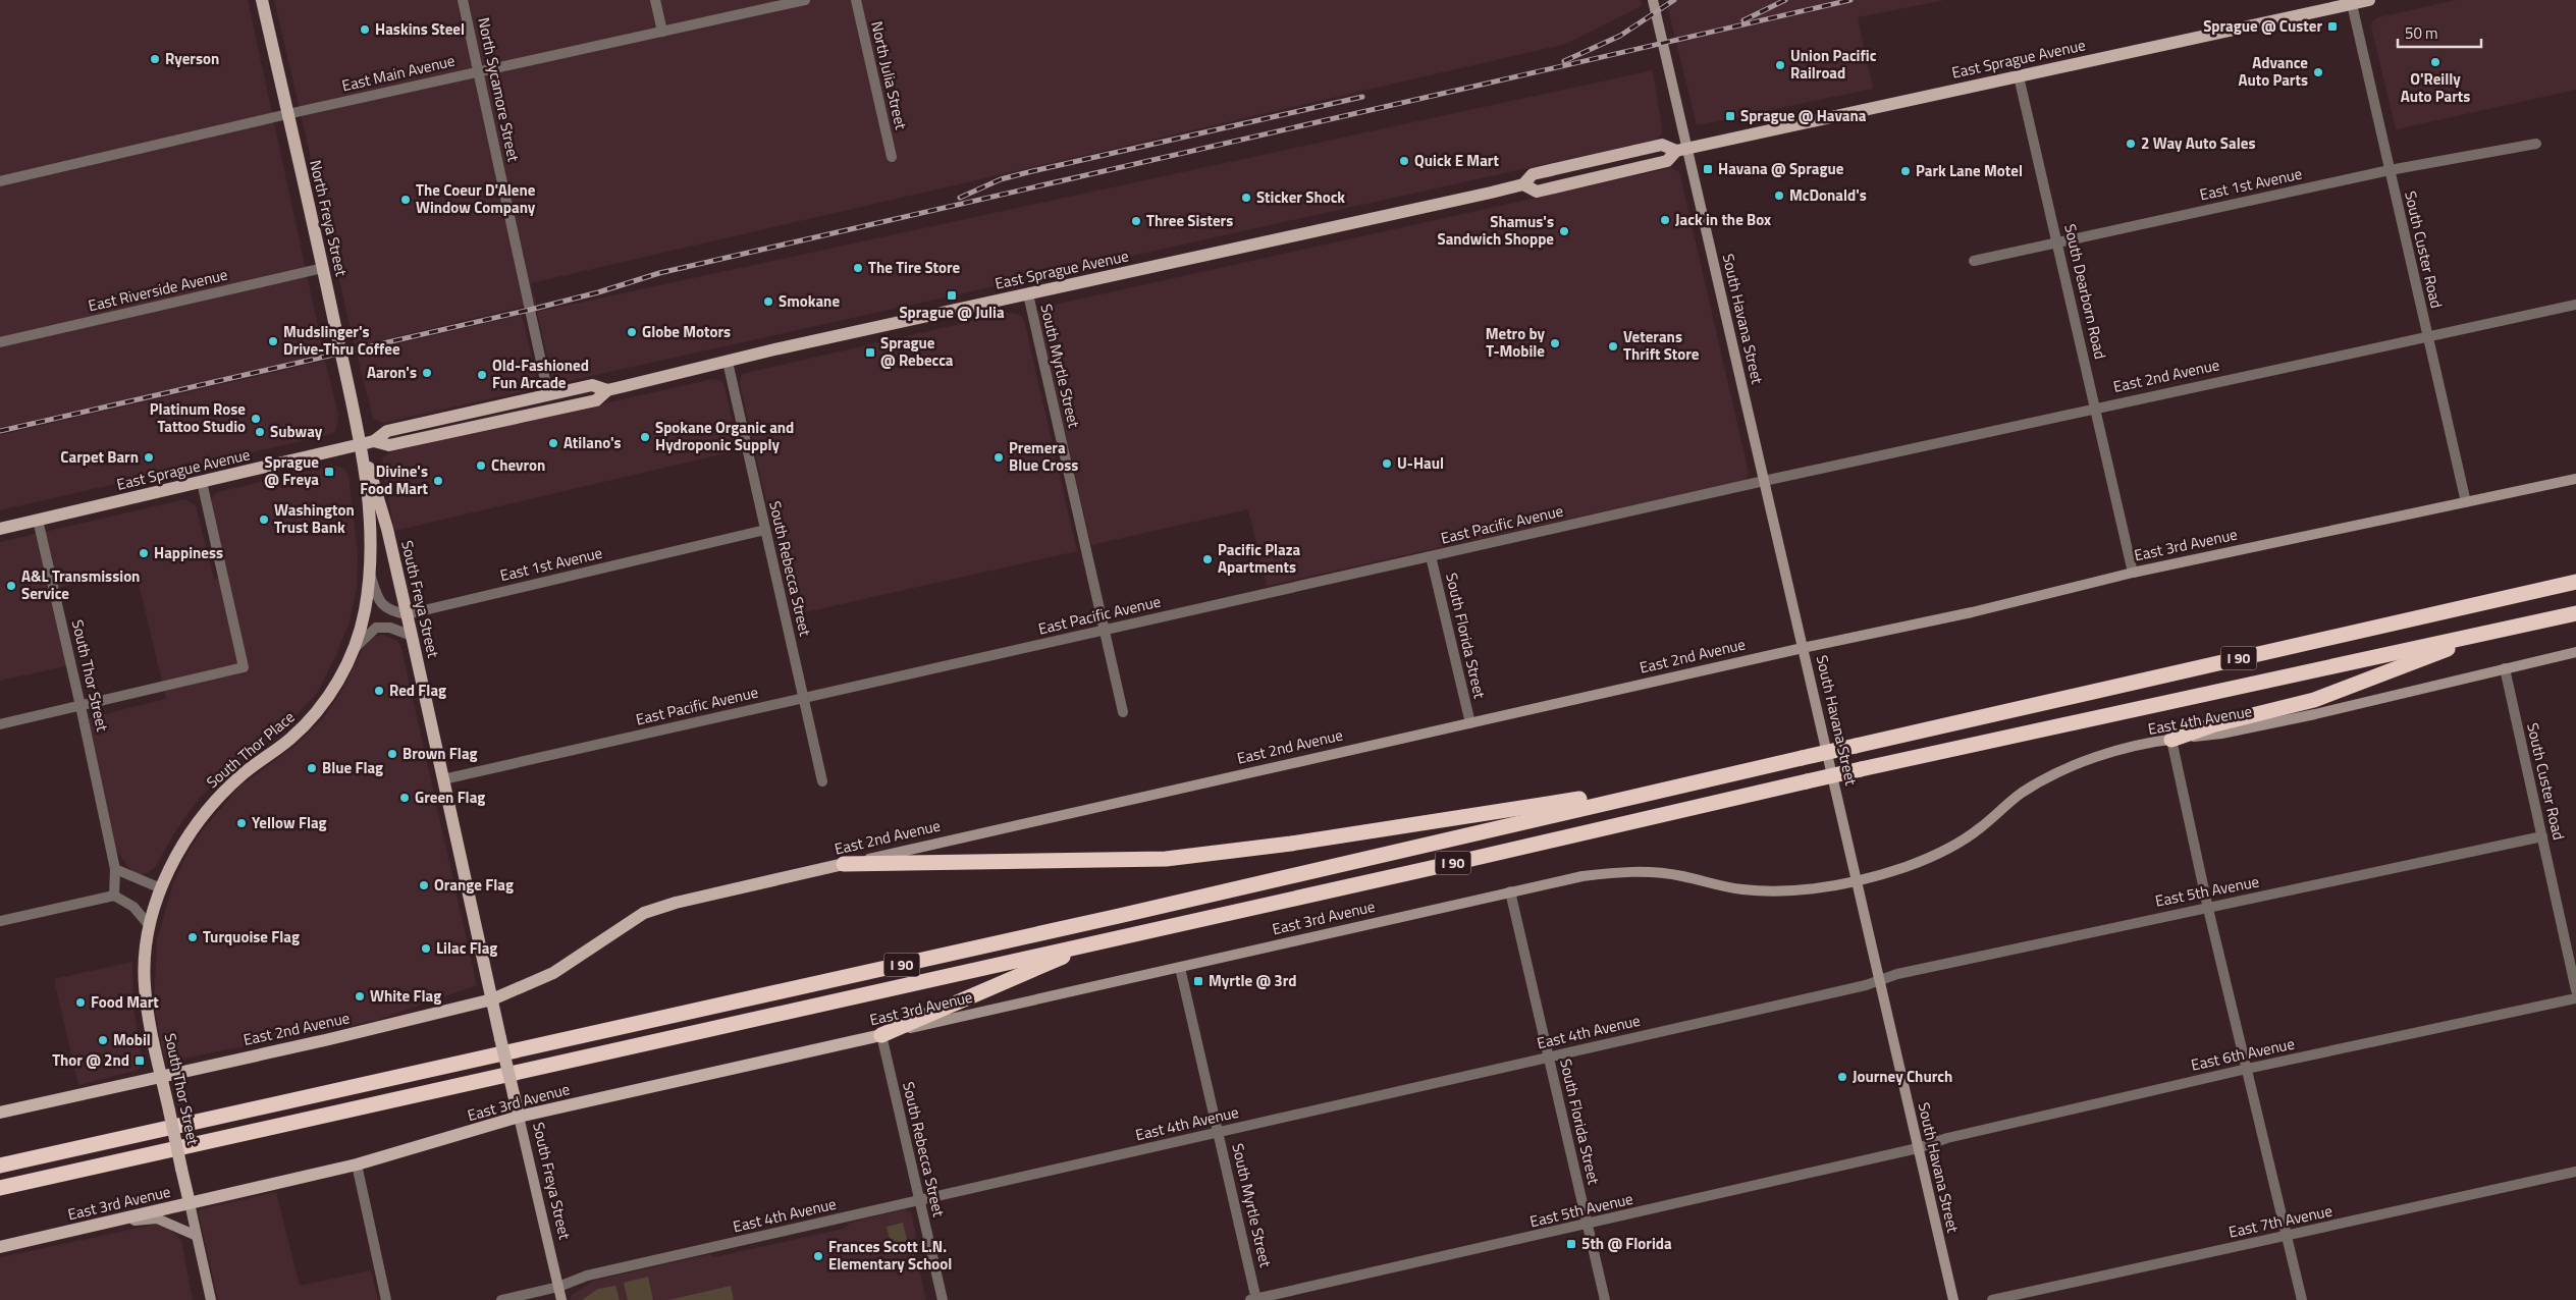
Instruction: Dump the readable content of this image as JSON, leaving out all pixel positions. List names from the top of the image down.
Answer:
{
  "streets": {
    "highway": ["I 90"],
    "main road": [
      "East Sprague Avenue",
      "North Freya Street",
      "East 2nd Avenue",
      "East 3rd Avenue",
      "South Freya Street",
      "South Thor Street",
      "South Thor Place"
    ],
    "street": [
      "East Main Avenue",
      "North Julia Street",
      "North Sycamore Street",
      "East 1st Avenue",
      "South Custer Road",
      "East Riverside Avenue",
      "South Dearborn Road",
      "South Havana Street",
      "South Myrtle Street",
      "East Pacific Avenue",
      "South Rebecca Street",
      "South Florida Street",
      "East 4th Avenue",
      "East 5th Avenue",
      "East 6th Avenue",
      "East 7th Avenue"
    ]
  },
  "crossings": [
    ["East Sprague Avenue", "North Sycamore Street"],
    ["East Sprague Avenue", "North Freya Street"],
    ["East Sprague Avenue", "South Custer Road"],
    ["East Sprague Avenue", "South Dearborn Road"],
    ["East Sprague Avenue", "South Havana Street"],
    ["East Sprague Avenue", "South Myrtle Street"],
    ["East Sprague Avenue", "South Rebecca Street"],
    ["East Sprague Avenue", "South Freya Street"],
    ["East Sprague Avenue", "South Thor Street"],
    ["East Sprague Avenue", "South Thor Place"],
    ["East Main Avenue", "North Sycamore Street"],
    ["East Main Avenue", "North Freya Street"],
    ["East 1st Avenue", "South Custer Road"],
    ["East 1st Avenue", "South Dearborn Road"],
    ["East 1st Avenue", "South Rebecca Street"],
    ["East 1st Avenue", "South Freya Street"],
    ["North Freya Street", "East Riverside Avenue"],
    ["North Freya Street", "South Freya Street"],
    ["North Freya Street", "South Thor Place"],
    ["South Custer Road", "East 2nd Avenue"],
    ["South Custer Road", "East 3rd Avenue"],
    ["South Custer Road", "East 4th Avenue"],
    ["South Custer Road", "East 5th Avenue"],
    ["South Dearborn Road", "East 2nd Avenue"],
    ["South Dearborn Road", "East 3rd Avenue"],
    ["South Havana Street", "East 2nd Avenue"],
    ["South Havana Street", "East Pacific Avenue"],
    ["South Havana Street", "East 3rd Avenue"],
    ["South Havana Street", "East 4th Avenue"],
    ["South Havana Street", "East 5th Avenue"],
    ["South Havana Street", "East 6th Avenue"],
    ["South Myrtle Street", "East Pacific Avenue"],
    ["South Myrtle Street", "East 3rd Avenue"],
    ["South Myrtle Street", "East 4th Avenue"],
    ["South Myrtle Street", "East 5th Avenue"],
    ["East 2nd Avenue", "East Pacific Avenue"],
    ["East 2nd Avenue", "East 3rd Avenue"],
    ["East 2nd Avenue", "South Freya Street"],
    ["East 2nd Avenue", "South Florida Street"],
    ["East 2nd Avenue", "South Thor Street"],
    ["East Pacific Avenue", "South Rebecca Street"],
    ["East Pacific Avenue", "South Freya Street"],
    ["East Pacific Avenue", "South Florida Street"],
    ["East 3rd Avenue", "South Rebecca Street"],
    ["East 3rd Avenue", "South Freya Street"],
    ["East 3rd Avenue", "South Florida Street"],
    ["East 3rd Avenue", "South Thor Street"],
    ["East 3rd Avenue", "East 4th Avenue"],
    ["South Rebecca Street", "East 4th Avenue"],
    ["South Freya Street", "East 4th Avenue"],
    ["South Freya Street", "South Thor Place"],
    ["South Florida Street", "East 4th Avenue"],
    ["South Florida Street", "East 5th Avenue"],
    ["South Thor Street", "South Thor Place"],
    ["East 4th Avenue", "East 5th Avenue"],
    ["East 5th Avenue", "East 6th Avenue"]
  ],
  "places": {
    "transit": [
      "Sprague @ Custer",
      "Sprague @ Havana",
      "Havana @ Sprague",
      "Sprague @ Julia",
      "Sprague @ Rebecca",
      "Sprague @ Freya",
      "Myrtle @ 3rd",
      "Thor @ 2nd",
      "5th @ Florida"
    ],
    "other": [
      "Haskins Steel",
      "Ryerson",
      "O'Reilly Auto Parts",
      "Union Pacific Railroad",
      "Advance Auto Parts",
      "2 Way Auto Sales",
      "Quick E Mart",
      "Park Lane Motel",
      "McDonald's",
      "Sticker Shock",
      "The Coeur D'Alene Window Company",
      "Jack in the Box",
      "Three Sisters",
      "Shamus's Sandwich Shoppe",
      "The Tire Store",
      "Smokane",
      "Globe Motors",
      "Mudslinger's Drive-Thru Coffee",
      "Metro by T-Mobile",
      "Veterans Thrift Store",
      "Aaron's",
      "Old-Fashioned Fun Arcade",
      "Platinum Rose Tattoo Studio",
      "Subway",
      "Spokane Organic and Hydroponic Supply",
      "Atilano's",
      "Carpet Barn",
      "Premera Blue Cross",
      "U-Haul",
      "Chevron",
      "Divine's Food Mart",
      "Washington Trust Bank",
      "Happiness",
      "Pacific Plaza Apartments",
      "A&L Transmission Service",
      "Red Flag",
      "Brown Flag",
      "Blue Flag",
      "Green Flag",
      "Yellow Flag",
      "Orange Flag",
      "Turquoise Flag",
      "Lilac Flag",
      "White Flag",
      "Food Mart",
      "Mobil",
      "Journey Church",
      "Frances Scott L.N. Elementary School"
    ]
  },
  "scale_bar": "50 m"
}
